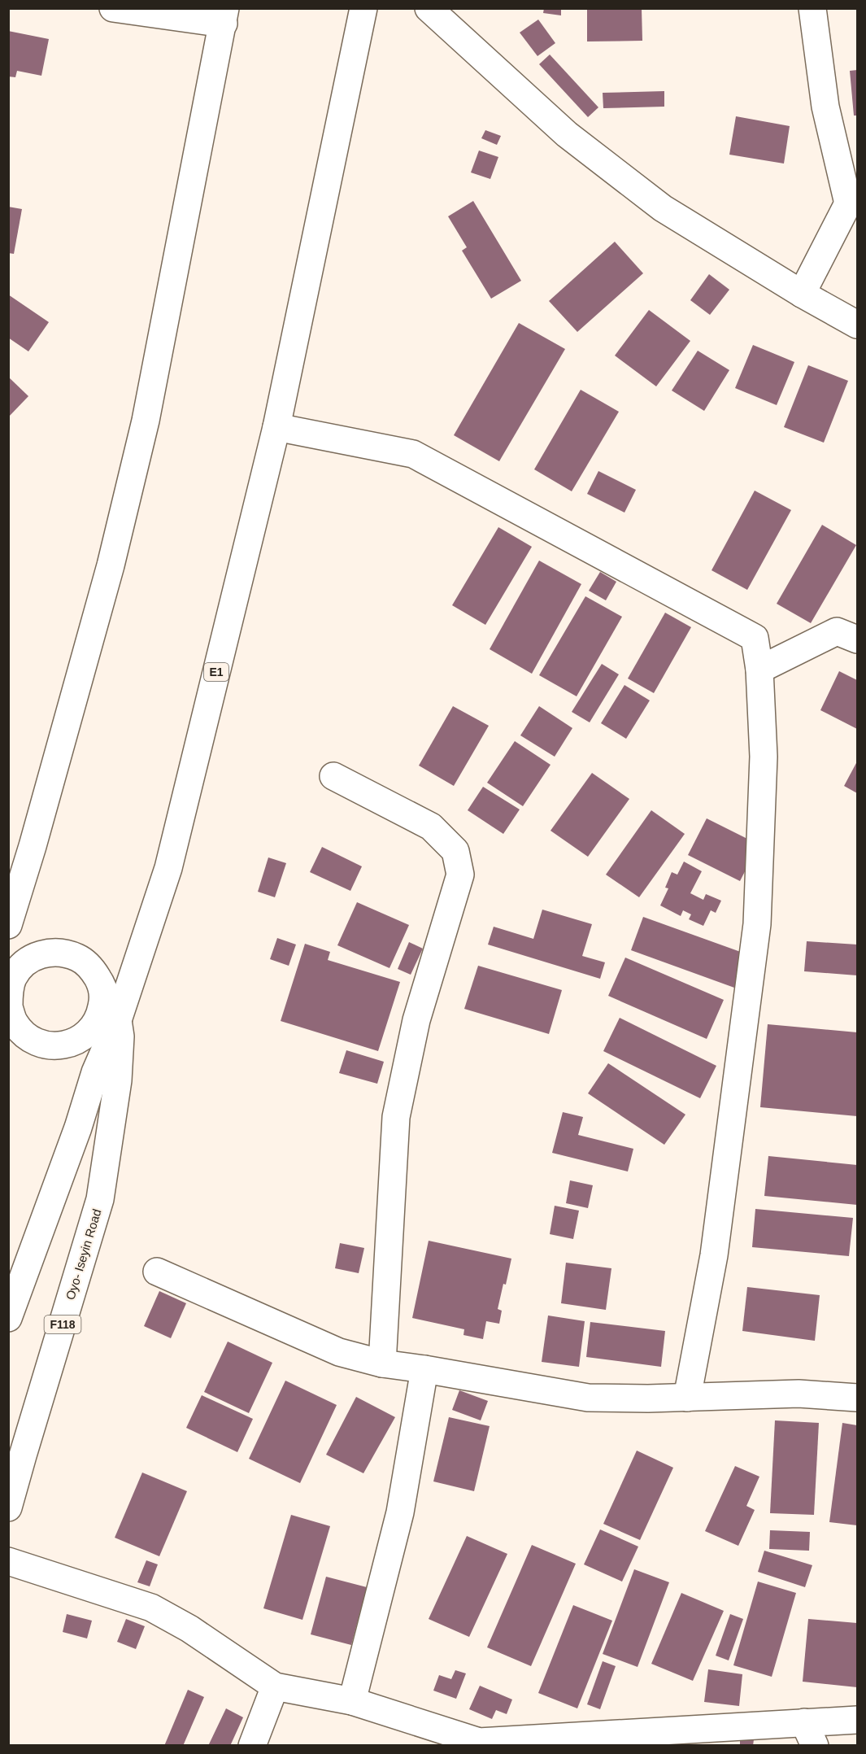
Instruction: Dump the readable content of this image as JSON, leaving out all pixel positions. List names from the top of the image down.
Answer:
{
  "streets": {
    "main road": ["E1", "Oyo- Iseyin Road", "F118"]
  },
  "crossings": [
    ["E1", "Oyo- Iseyin Road"]
  ]
}
